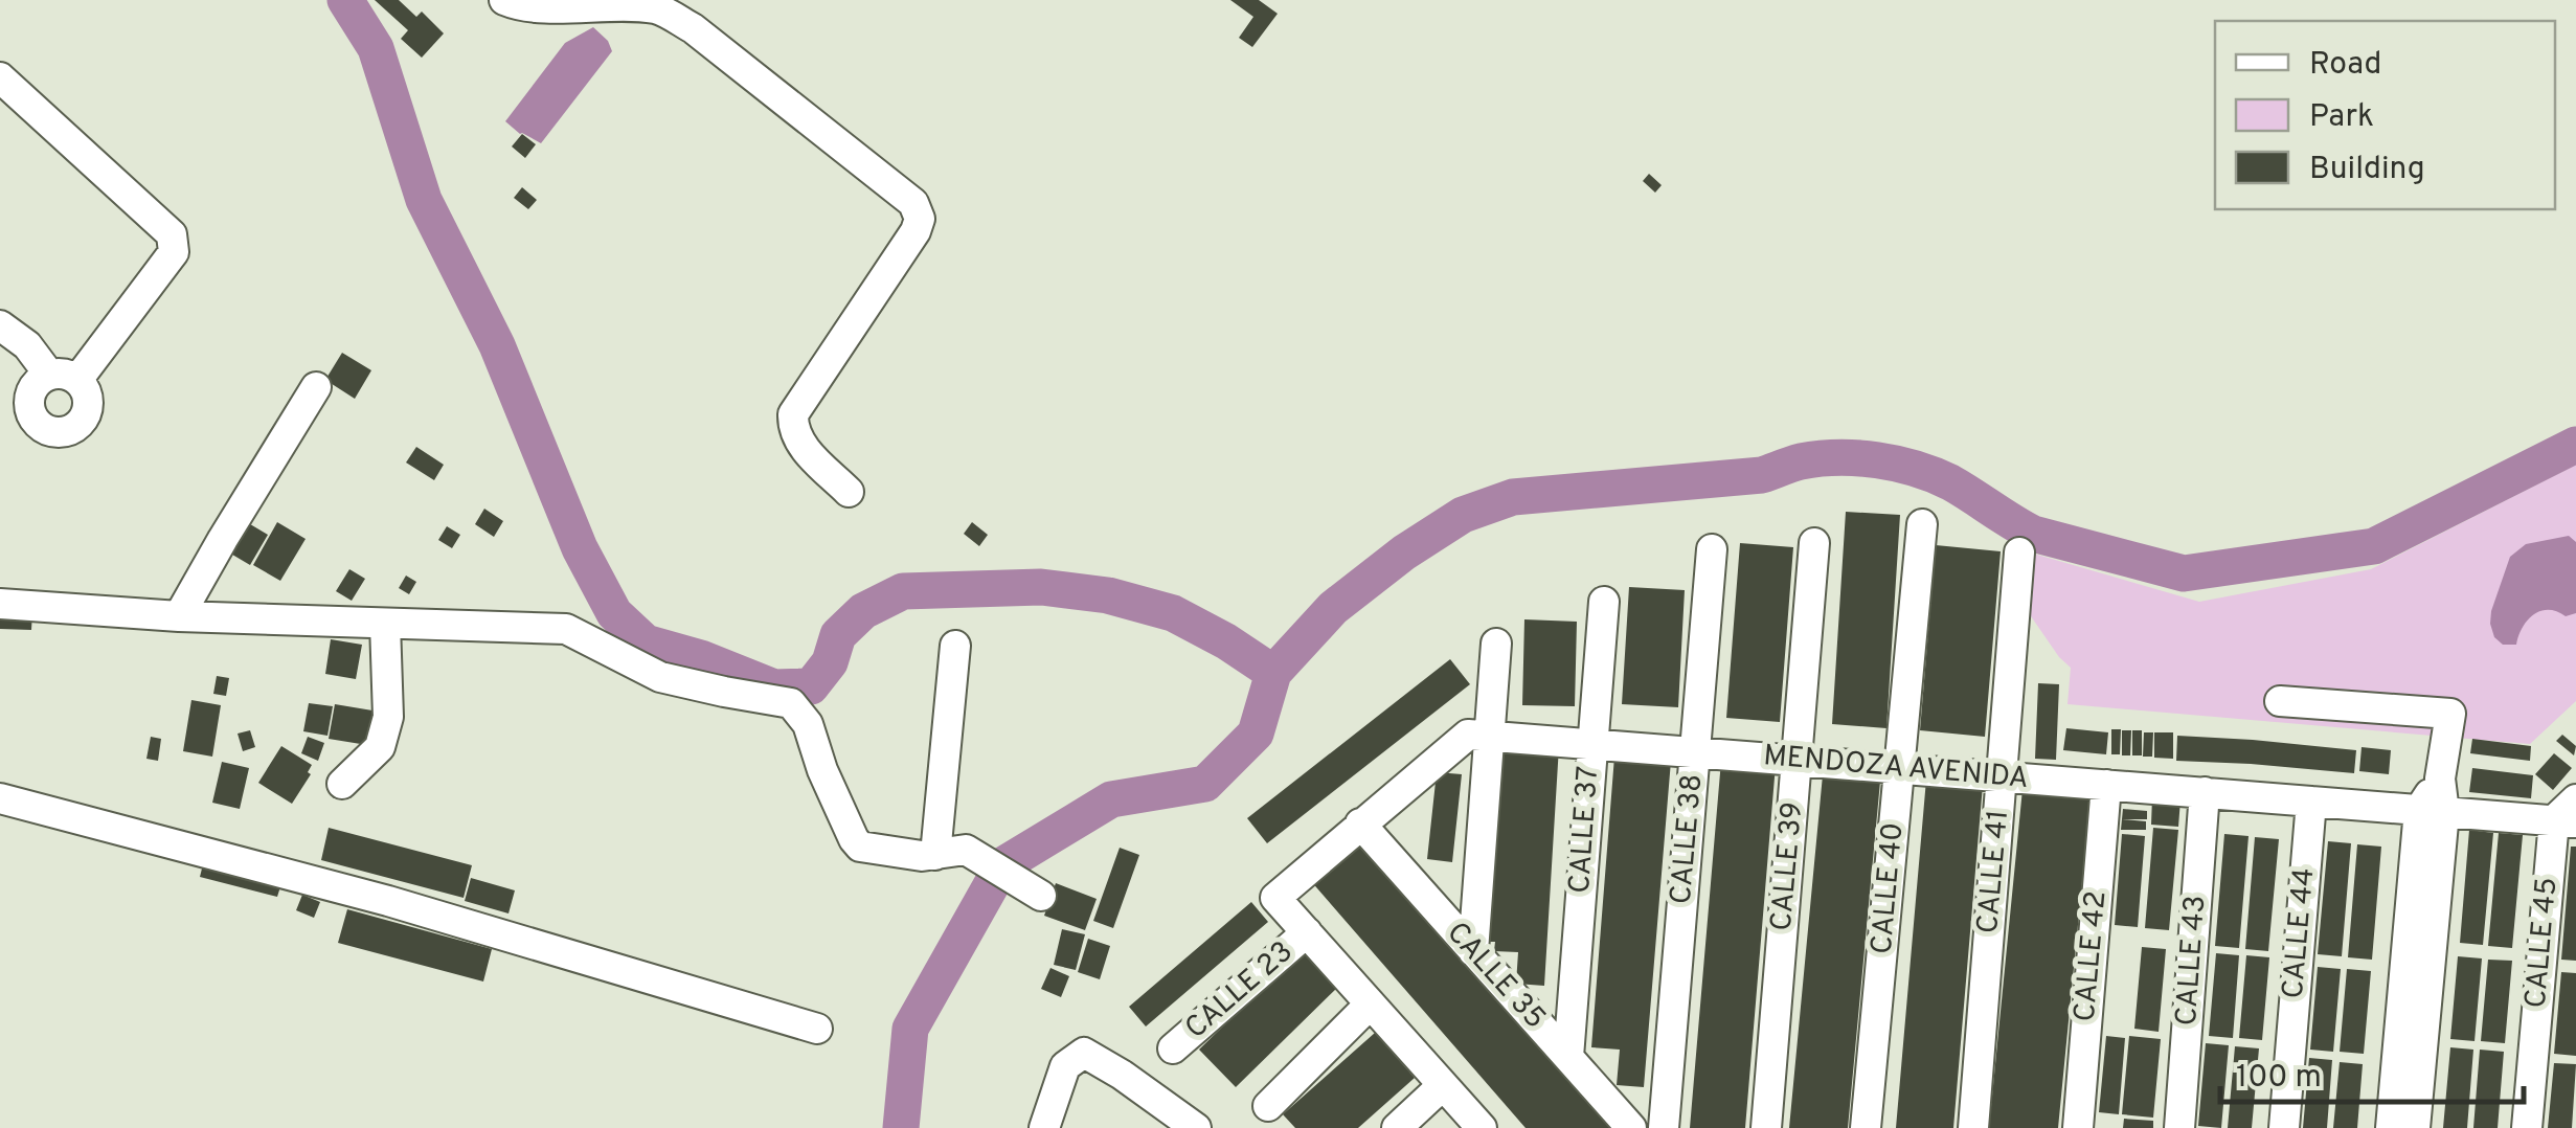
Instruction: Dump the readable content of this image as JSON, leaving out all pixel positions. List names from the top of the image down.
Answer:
{
  "streets": {
    "street": [
      "MENDOZA AVENIDA",
      "CALLE 37",
      "CALLE 38",
      "CALLE 39",
      "CALLE 41",
      "CALLE 40",
      "CALLE 44",
      "CALLE 45",
      "CALLE 42",
      "CALLE 43",
      "CALLE 35",
      "CALLE 23"
    ]
  },
  "crossings": [
    ["MENDOZA AVENIDA", "CALLE 37"],
    ["MENDOZA AVENIDA", "CALLE 38"],
    ["MENDOZA AVENIDA", "CALLE 39"],
    ["MENDOZA AVENIDA", "CALLE 41"],
    ["MENDOZA AVENIDA", "CALLE 40"],
    ["MENDOZA AVENIDA", "CALLE 44"],
    ["MENDOZA AVENIDA", "CALLE 45"],
    ["MENDOZA AVENIDA", "CALLE 42"],
    ["MENDOZA AVENIDA", "CALLE 43"],
    ["MENDOZA AVENIDA", "CALLE 35"],
    ["MENDOZA AVENIDA", "CALLE 23"],
    ["CALLE 37", "CALLE 35"]
  ],
  "legend": ["Road", "Park", "Building"],
  "scale_bar": "100 m"
}
